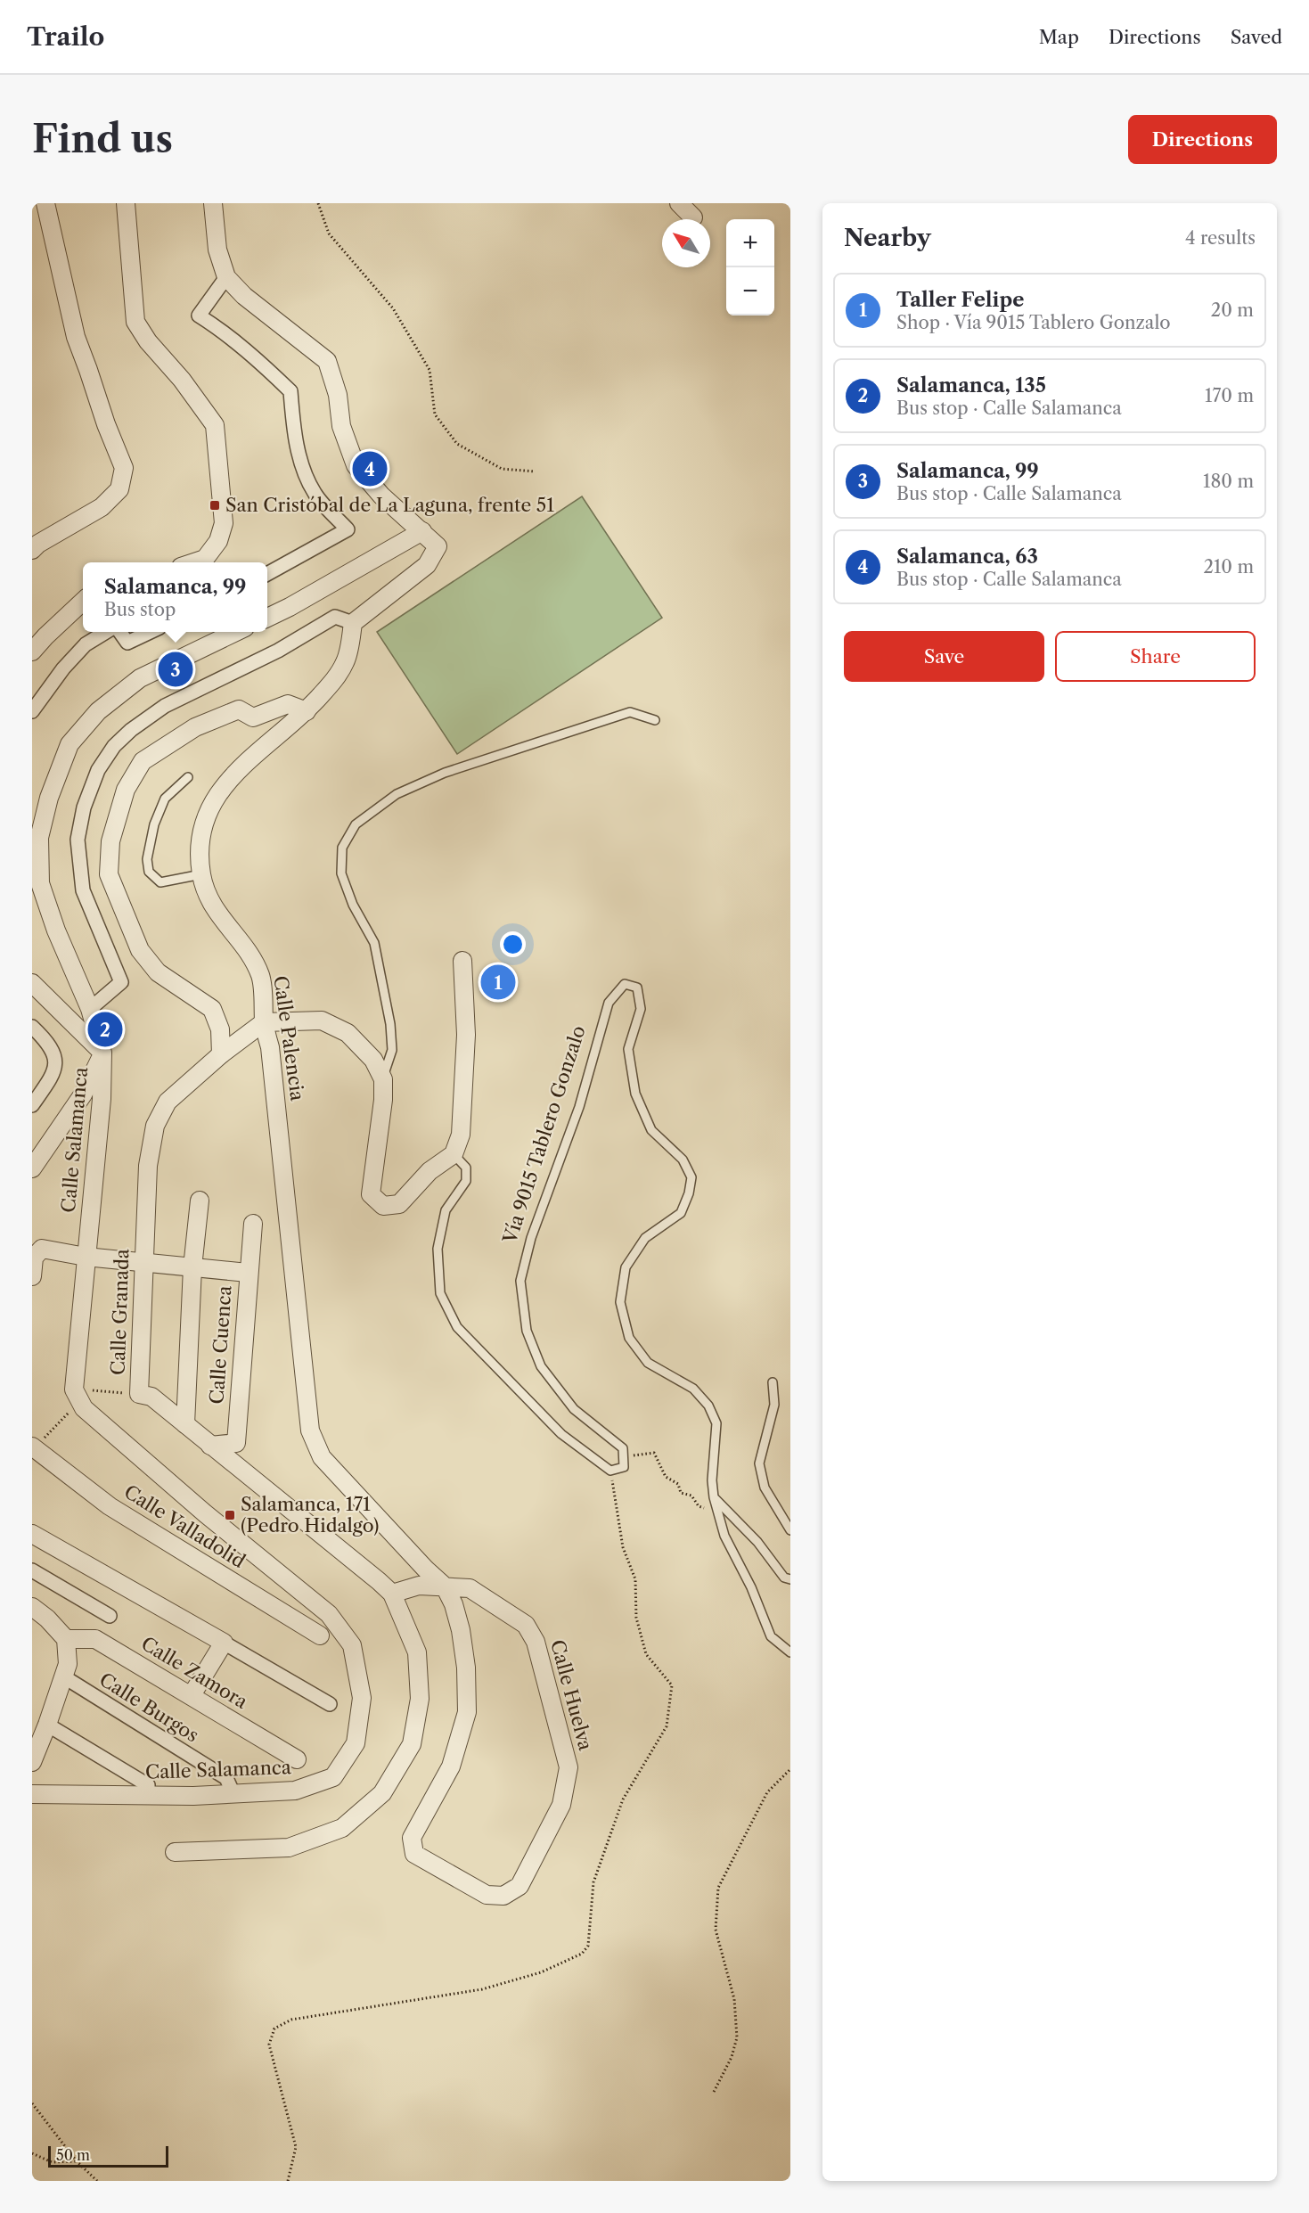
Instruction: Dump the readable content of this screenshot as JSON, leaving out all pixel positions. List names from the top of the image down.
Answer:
{
  "streets": {
    "street": [
      "Calle Palencia",
      "Calle Salamanca",
      "Calle Granada",
      "Calle Cuenca",
      "Calle Valladolid",
      "Calle Zamora",
      "Calle Huelva",
      "Calle Burgos"
    ],
    "lane": ["Vía 9015 Tablero Gonzalo"]
  },
  "crossings": [
    ["Calle Palencia", "Calle Granada"],
    ["Calle Palencia", "Calle Huelva"],
    ["Calle Salamanca", "Calle Burgos"],
    ["Calle Granada", "Calle Cuenca"]
  ],
  "places": {
    "transit": ["San Cristóbal de La Laguna, frente 51", "Salamanca, 171 (Pedro Hidalgo)"]
  },
  "scale_bar": "50 m",
  "north": "top left",
  "page": {
    "header": "Trailo",
    "nav": ["Map", "Directions", "Saved"],
    "buttons": [
      "Directions",
      ["Save", "Share"]
    ],
    "title": "Find us",
    "heading": ["Nearby", "4 results"],
    "map_buttons": ["+", "−"],
    "list": [
      {
        "mark": "1",
        "name": "Taller Felipe",
        "note": "Shop · Vía 9015 Tablero Gonzalo",
        "value": "20 m"
      },
      {
        "mark": "2",
        "name": "Salamanca, 135",
        "note": "Bus stop · Calle Salamanca",
        "value": "170 m"
      },
      {
        "mark": "3",
        "name": "Salamanca, 99",
        "note": "Bus stop · Calle Salamanca",
        "value": "180 m"
      },
      {
        "mark": "4",
        "name": "Salamanca, 63",
        "note": "Bus stop · Calle Salamanca",
        "value": "210 m"
      }
    ],
    "pins": [
      "4",
      "3",
      "1",
      "2"
    ],
    "popup": ["Salamanca, 99", "Bus stop"],
    "scale": "50 m"
  }
}
